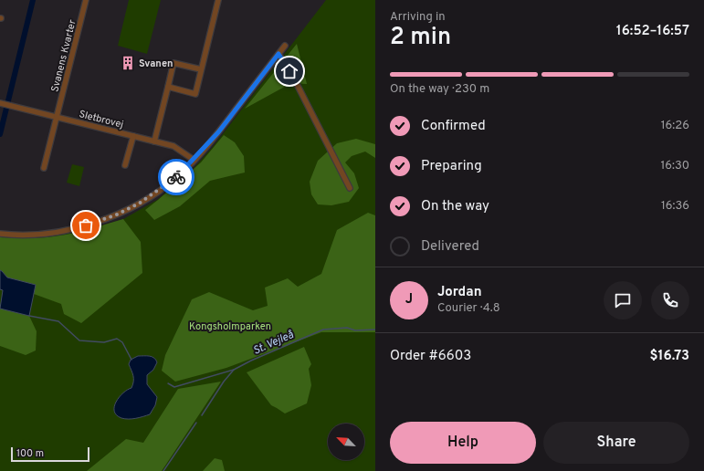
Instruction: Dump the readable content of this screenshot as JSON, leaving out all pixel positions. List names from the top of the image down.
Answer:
{
  "streets": {
    "street": ["Svanens Kvarter", "Sletbrovej"]
  },
  "crossings": [
    ["Svanens Kvarter", "Sletbrovej"]
  ],
  "water": ["St. Vejleå"],
  "parks": ["Kongsholmparken"],
  "places": {
    "building": ["Svanen"]
  },
  "scale_bar": "100 m",
  "north": "top left",
  "page": {
    "heading": ["2 min", "Arriving in", "16:52–16:57"],
    "panel": [
      "Jordan",
      "Courier · 4.8",
      "Order #6603",
      "$16.73"
    ],
    "bar": "On the way · 230 m",
    "list": [
      ["Confirmed", "16:26"],
      ["Preparing", "16:30"],
      ["On the way", "16:36"],
      "Delivered"
    ],
    "round": "J",
    "buttons": ["Help", "Share"],
    "scale": "100 m"
  }
}
